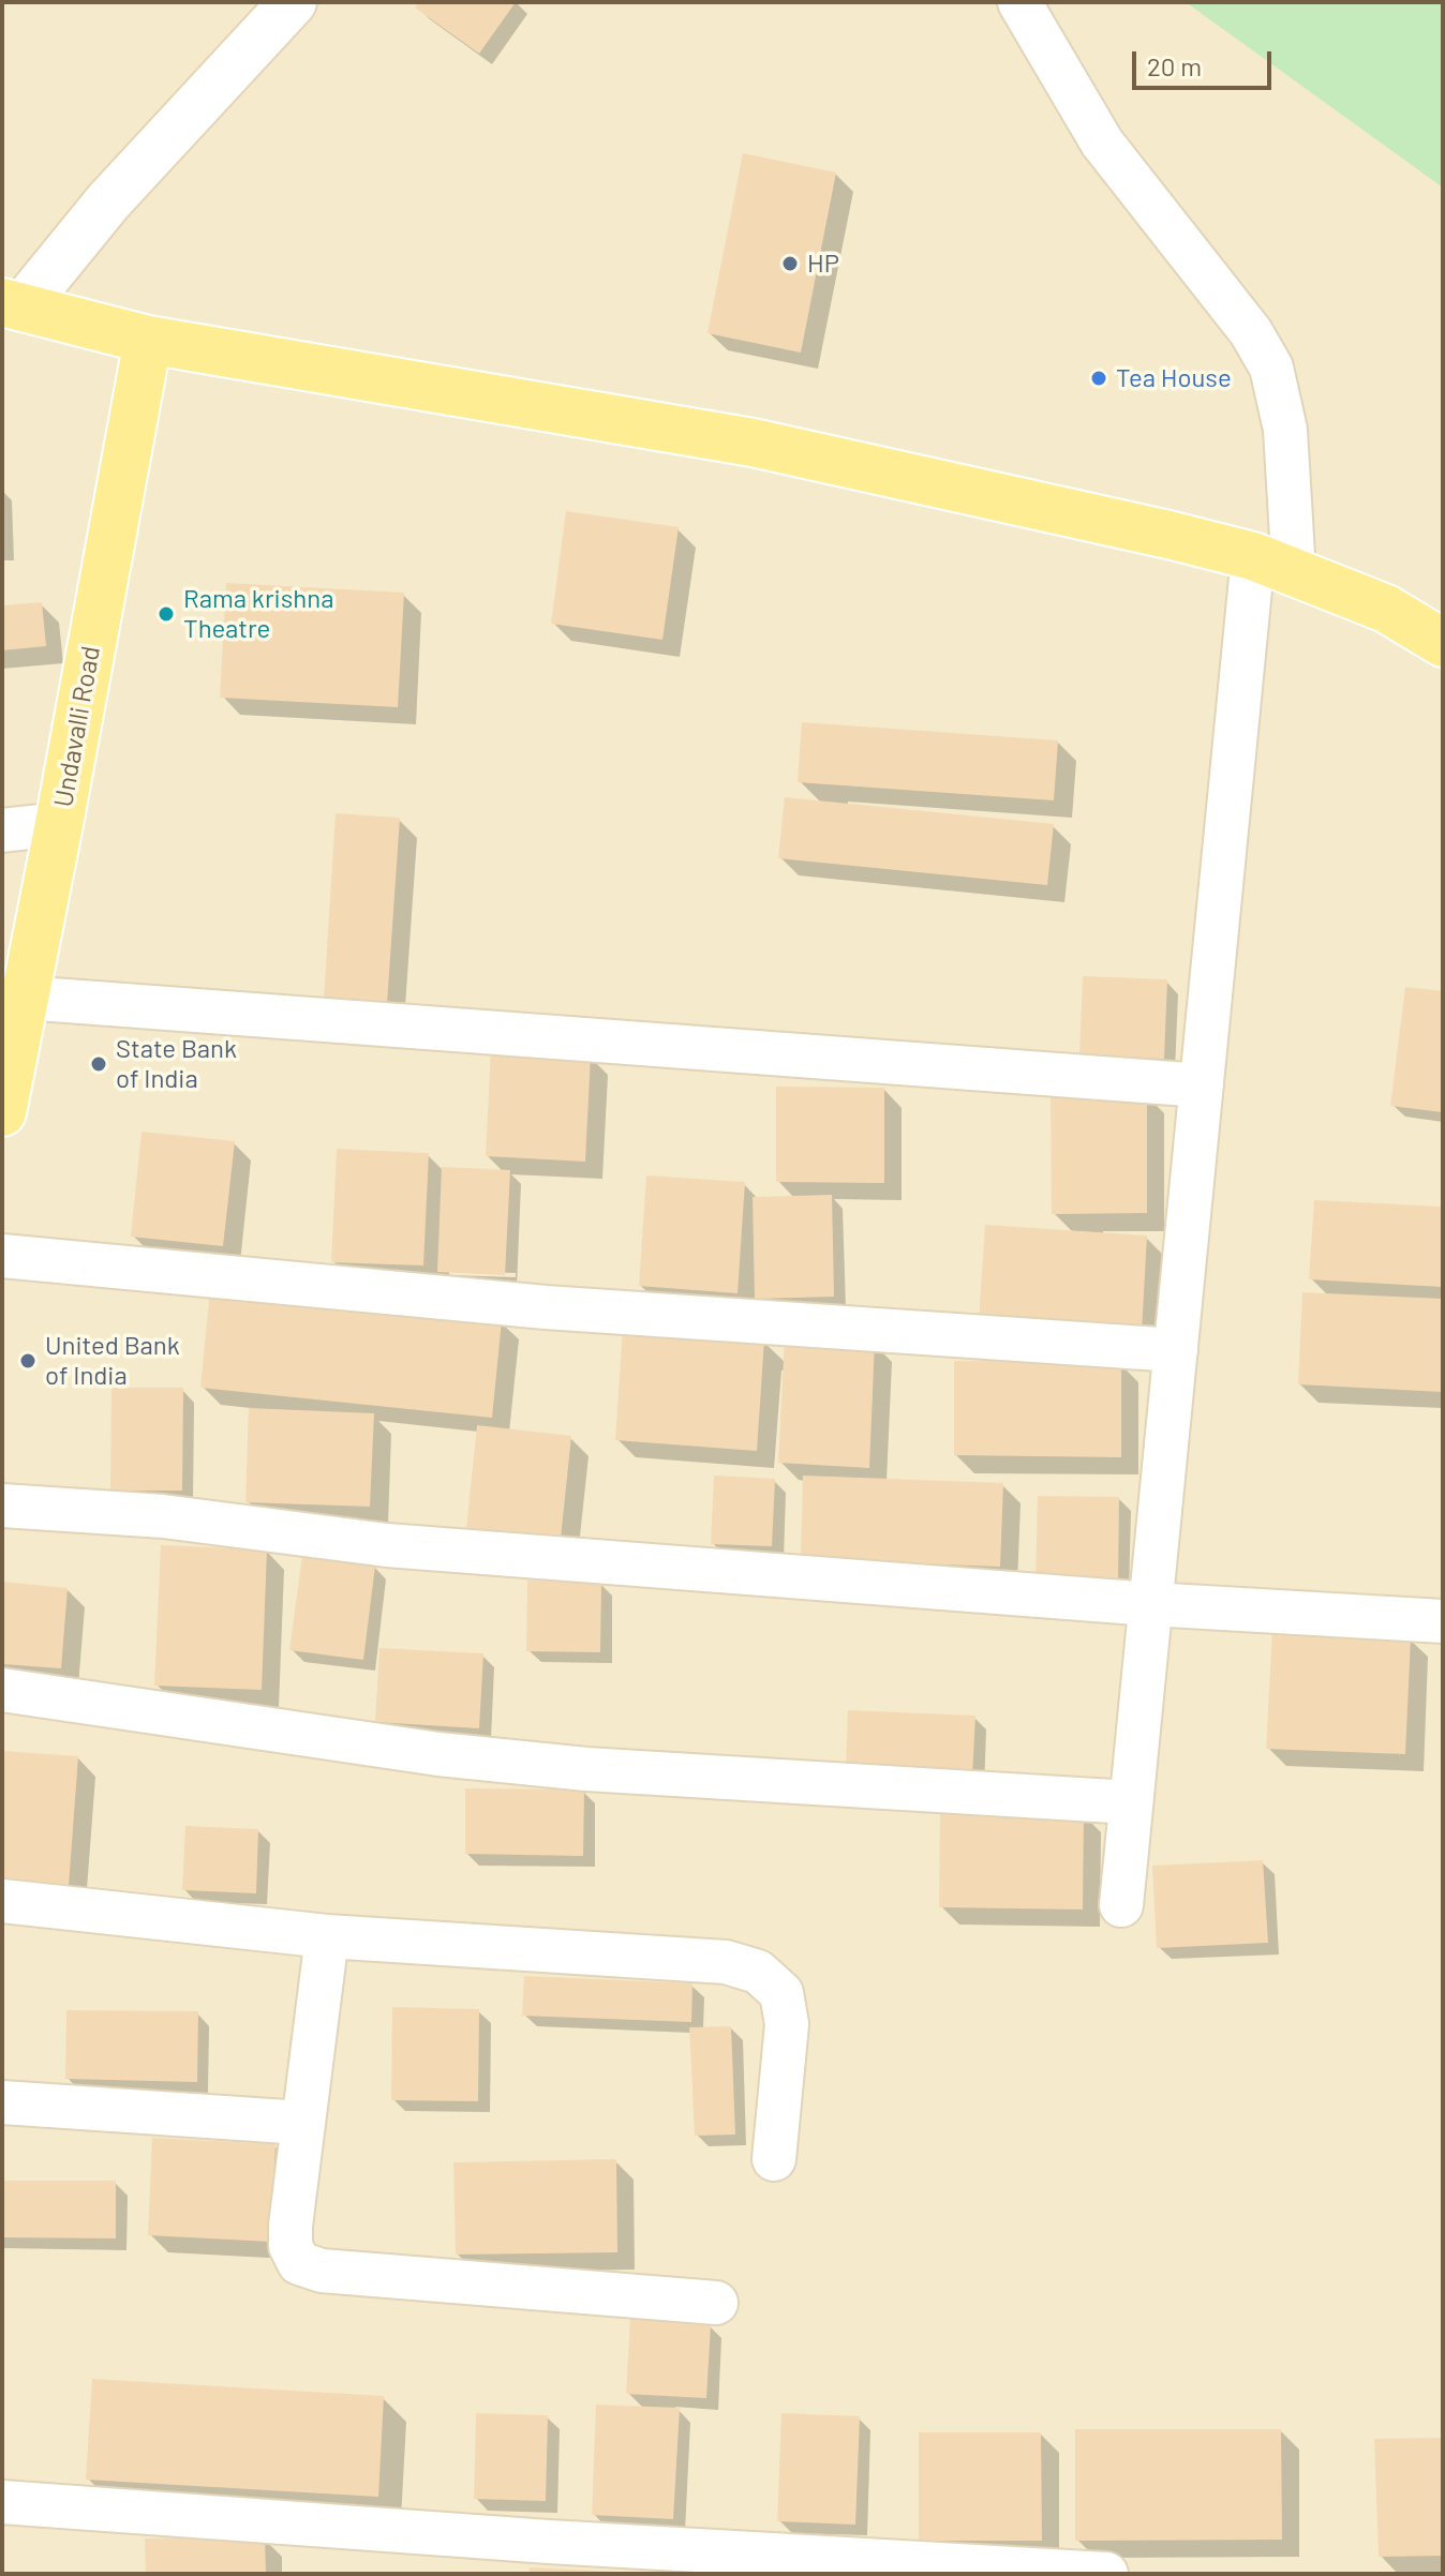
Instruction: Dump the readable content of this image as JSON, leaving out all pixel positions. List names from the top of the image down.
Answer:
{
  "streets": {
    "main road": ["Undavalli Road"]
  },
  "places": [
    "HP",
    "Tea House",
    "Rama krishna Theatre",
    "State Bank of India",
    "United Bank of India"
  ],
  "scale_bar": "20 m"
}
